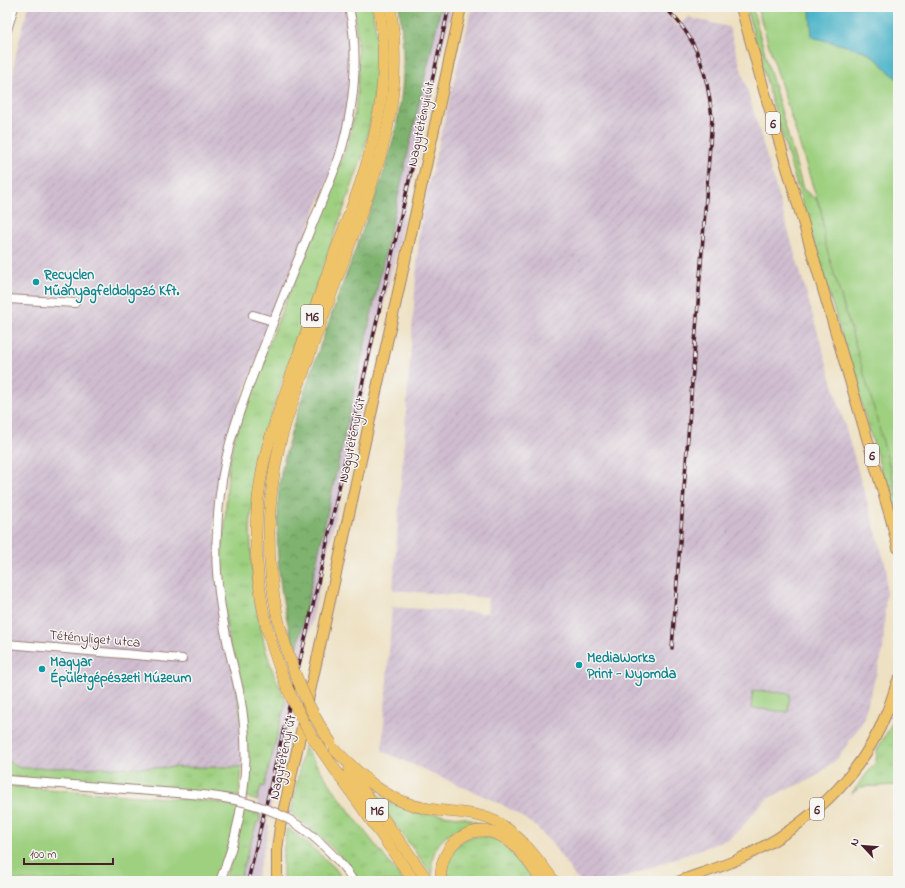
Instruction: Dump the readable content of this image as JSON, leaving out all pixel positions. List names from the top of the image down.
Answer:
{
  "streets": {
    "highway": ["M6"],
    "main road": ["6", "Nagytétényi út"],
    "street": ["Tétényliget utca"]
  },
  "places": ["Recyclen Műanyagfeldolgozó Kft.", "MediaWorks Print - Nyomda", "Magyar Épületgépészeti Múzeum"],
  "scale_bar": "100 m",
  "north": "top left"
}
